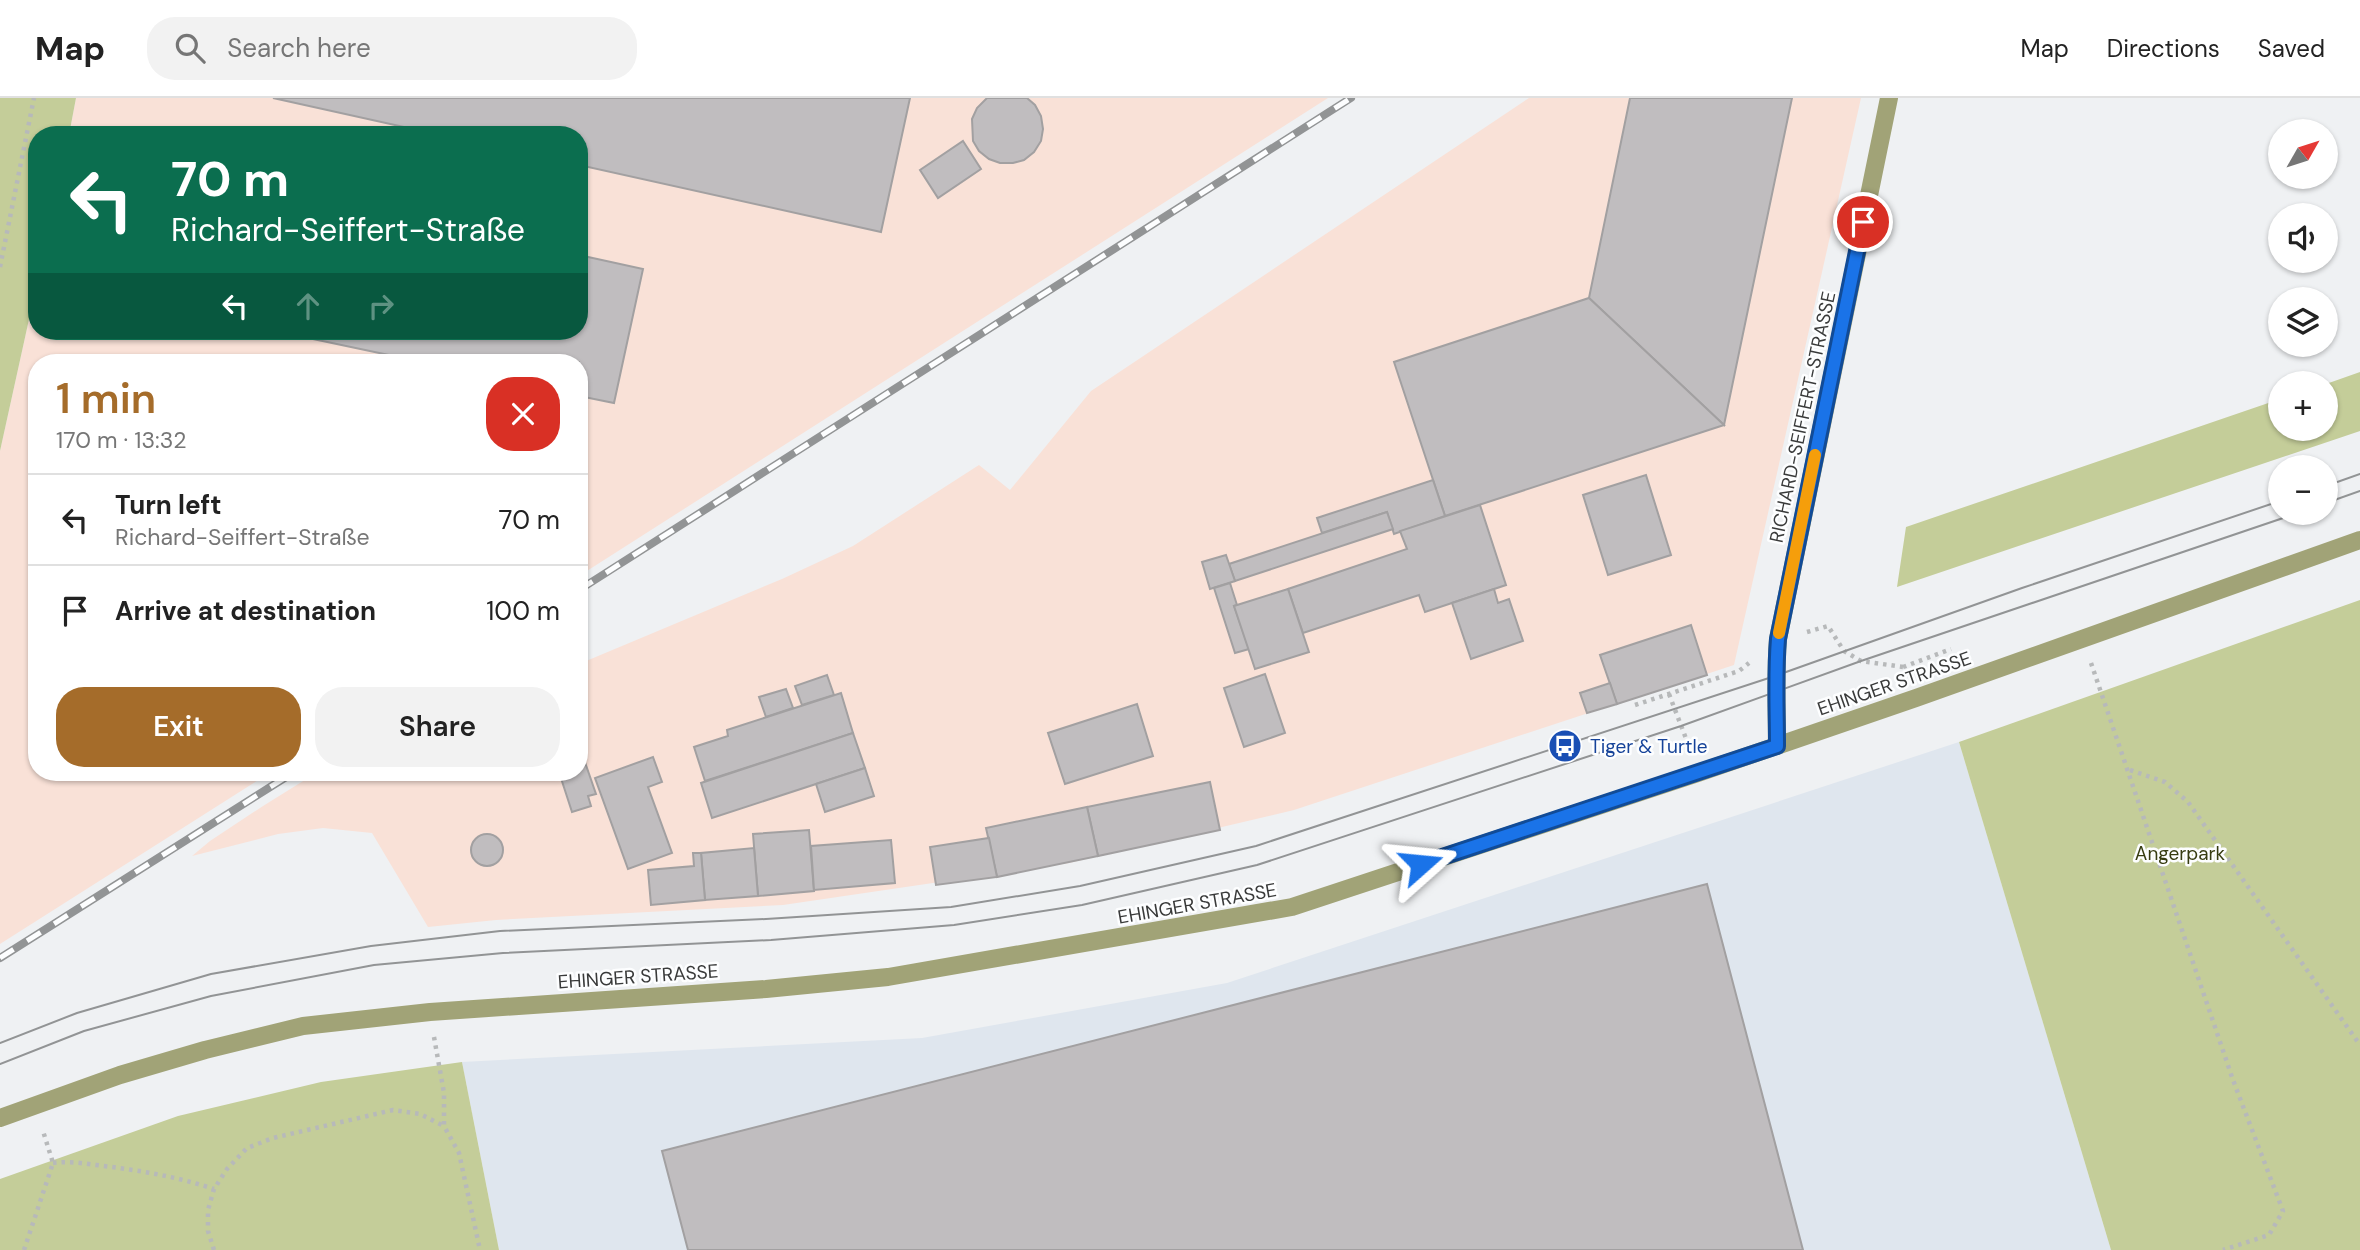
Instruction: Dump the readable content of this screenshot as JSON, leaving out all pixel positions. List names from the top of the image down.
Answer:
{
  "streets": {
    "street": ["RICHARD-SEIFFERT-STRASSE", "EHINGER STRASSE"]
  },
  "crossings": [
    ["RICHARD-SEIFFERT-STRASSE", "EHINGER STRASSE"]
  ],
  "parks": ["Angerpark"],
  "places": {
    "bus stop": ["Tiger & Turtle"]
  },
  "north": "top right",
  "page": {
    "header": "Map",
    "search": "Search here",
    "nav": ["Map", "Directions", "Saved"],
    "map_buttons": ["+", "−"],
    "turn": ["70 m", "Richard-Seiffert-Straße"],
    "heading": ["1 min", "170 m · 13:32"],
    "list": [
      {
        "name": "Turn left",
        "note": "Richard-Seiffert-Straße",
        "value": "70 m"
      },
      {
        "name": "Arrive at destination",
        "value": "100 m"
      }
    ],
    "buttons": ["Exit", "Share"]
  }
}
